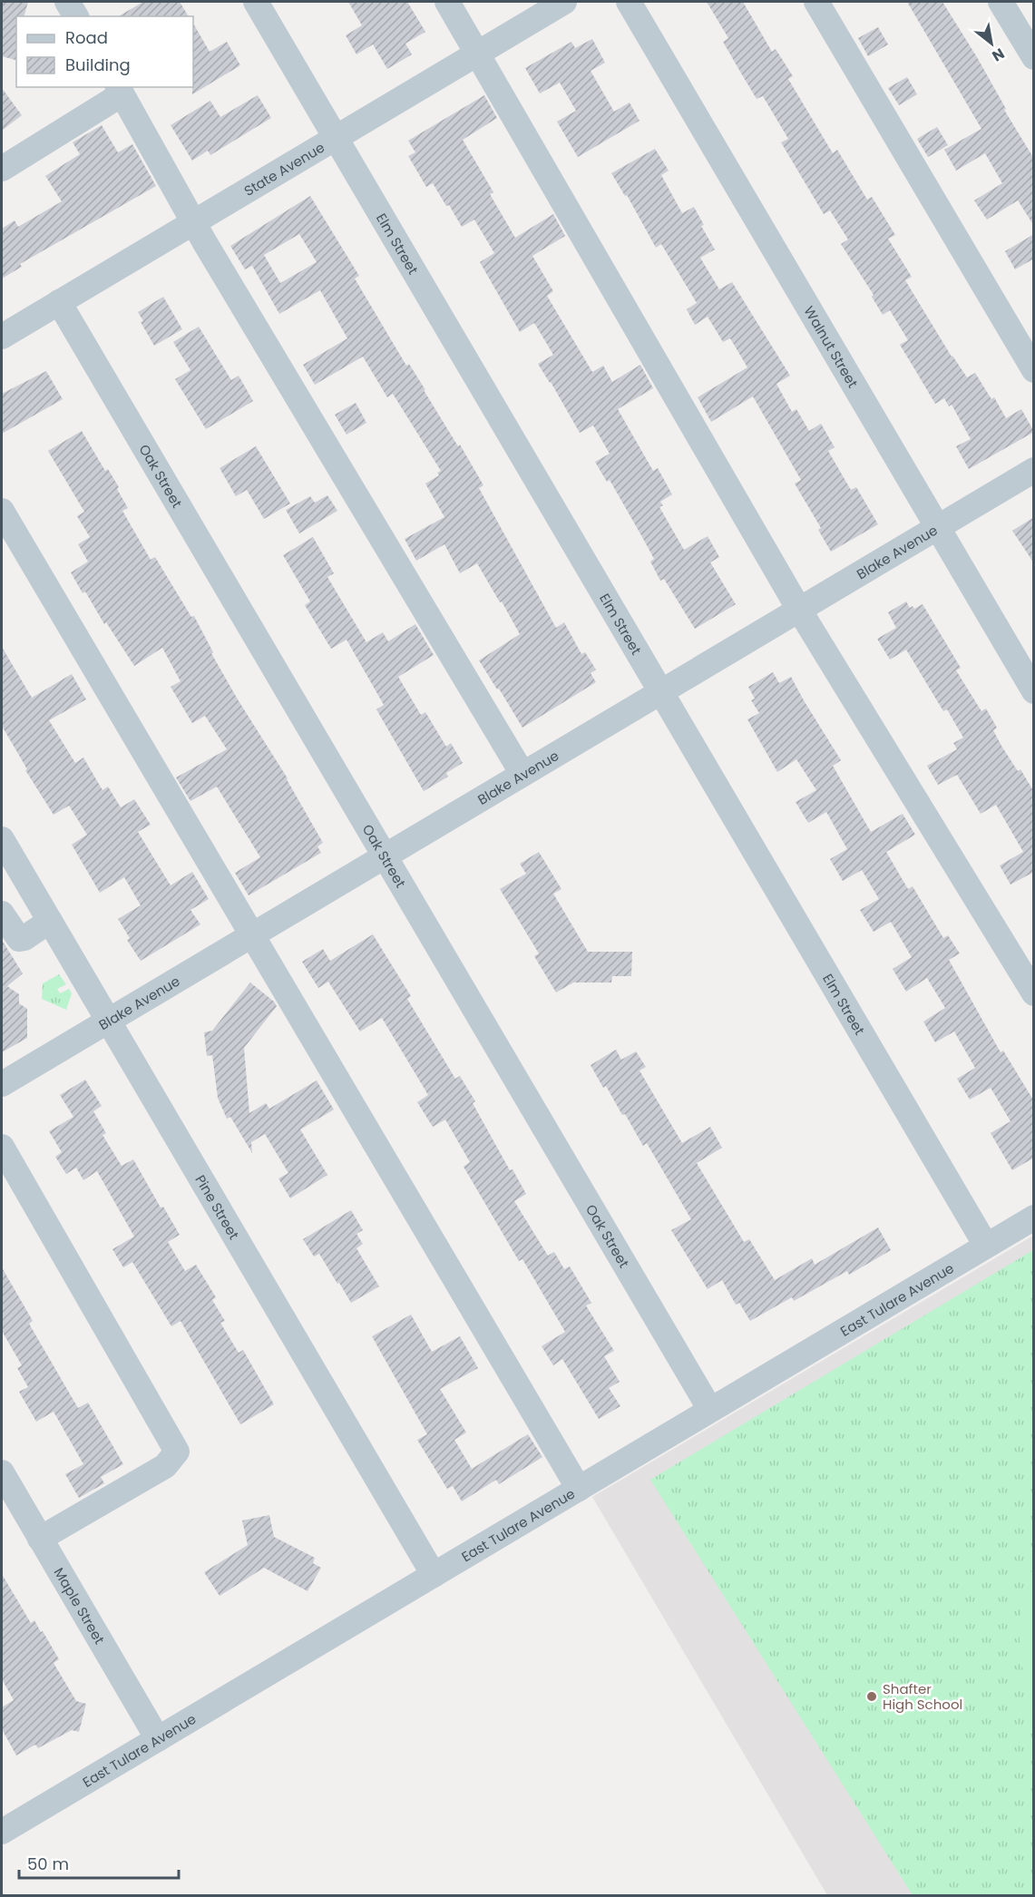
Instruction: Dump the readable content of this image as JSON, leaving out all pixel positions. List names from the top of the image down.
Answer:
{
  "streets": {
    "street": [
      "State Avenue",
      "Elm Street",
      "Walnut Street",
      "Oak Street",
      "Blake Avenue",
      "Pine Street",
      "East Tulare Avenue",
      "Maple Street"
    ]
  },
  "crossings": [
    ["State Avenue", "Elm Street"],
    ["State Avenue", "Oak Street"],
    ["Elm Street", "Blake Avenue"],
    ["Elm Street", "East Tulare Avenue"],
    ["Walnut Street", "Blake Avenue"],
    ["Oak Street", "Blake Avenue"],
    ["Oak Street", "East Tulare Avenue"],
    ["Blake Avenue", "Pine Street"],
    ["Pine Street", "East Tulare Avenue"],
    ["East Tulare Avenue", "Maple Street"]
  ],
  "places": ["Shafter High School"],
  "legend": ["Road", "Building"],
  "scale_bar": "50 m",
  "north": "bottom right"
}
